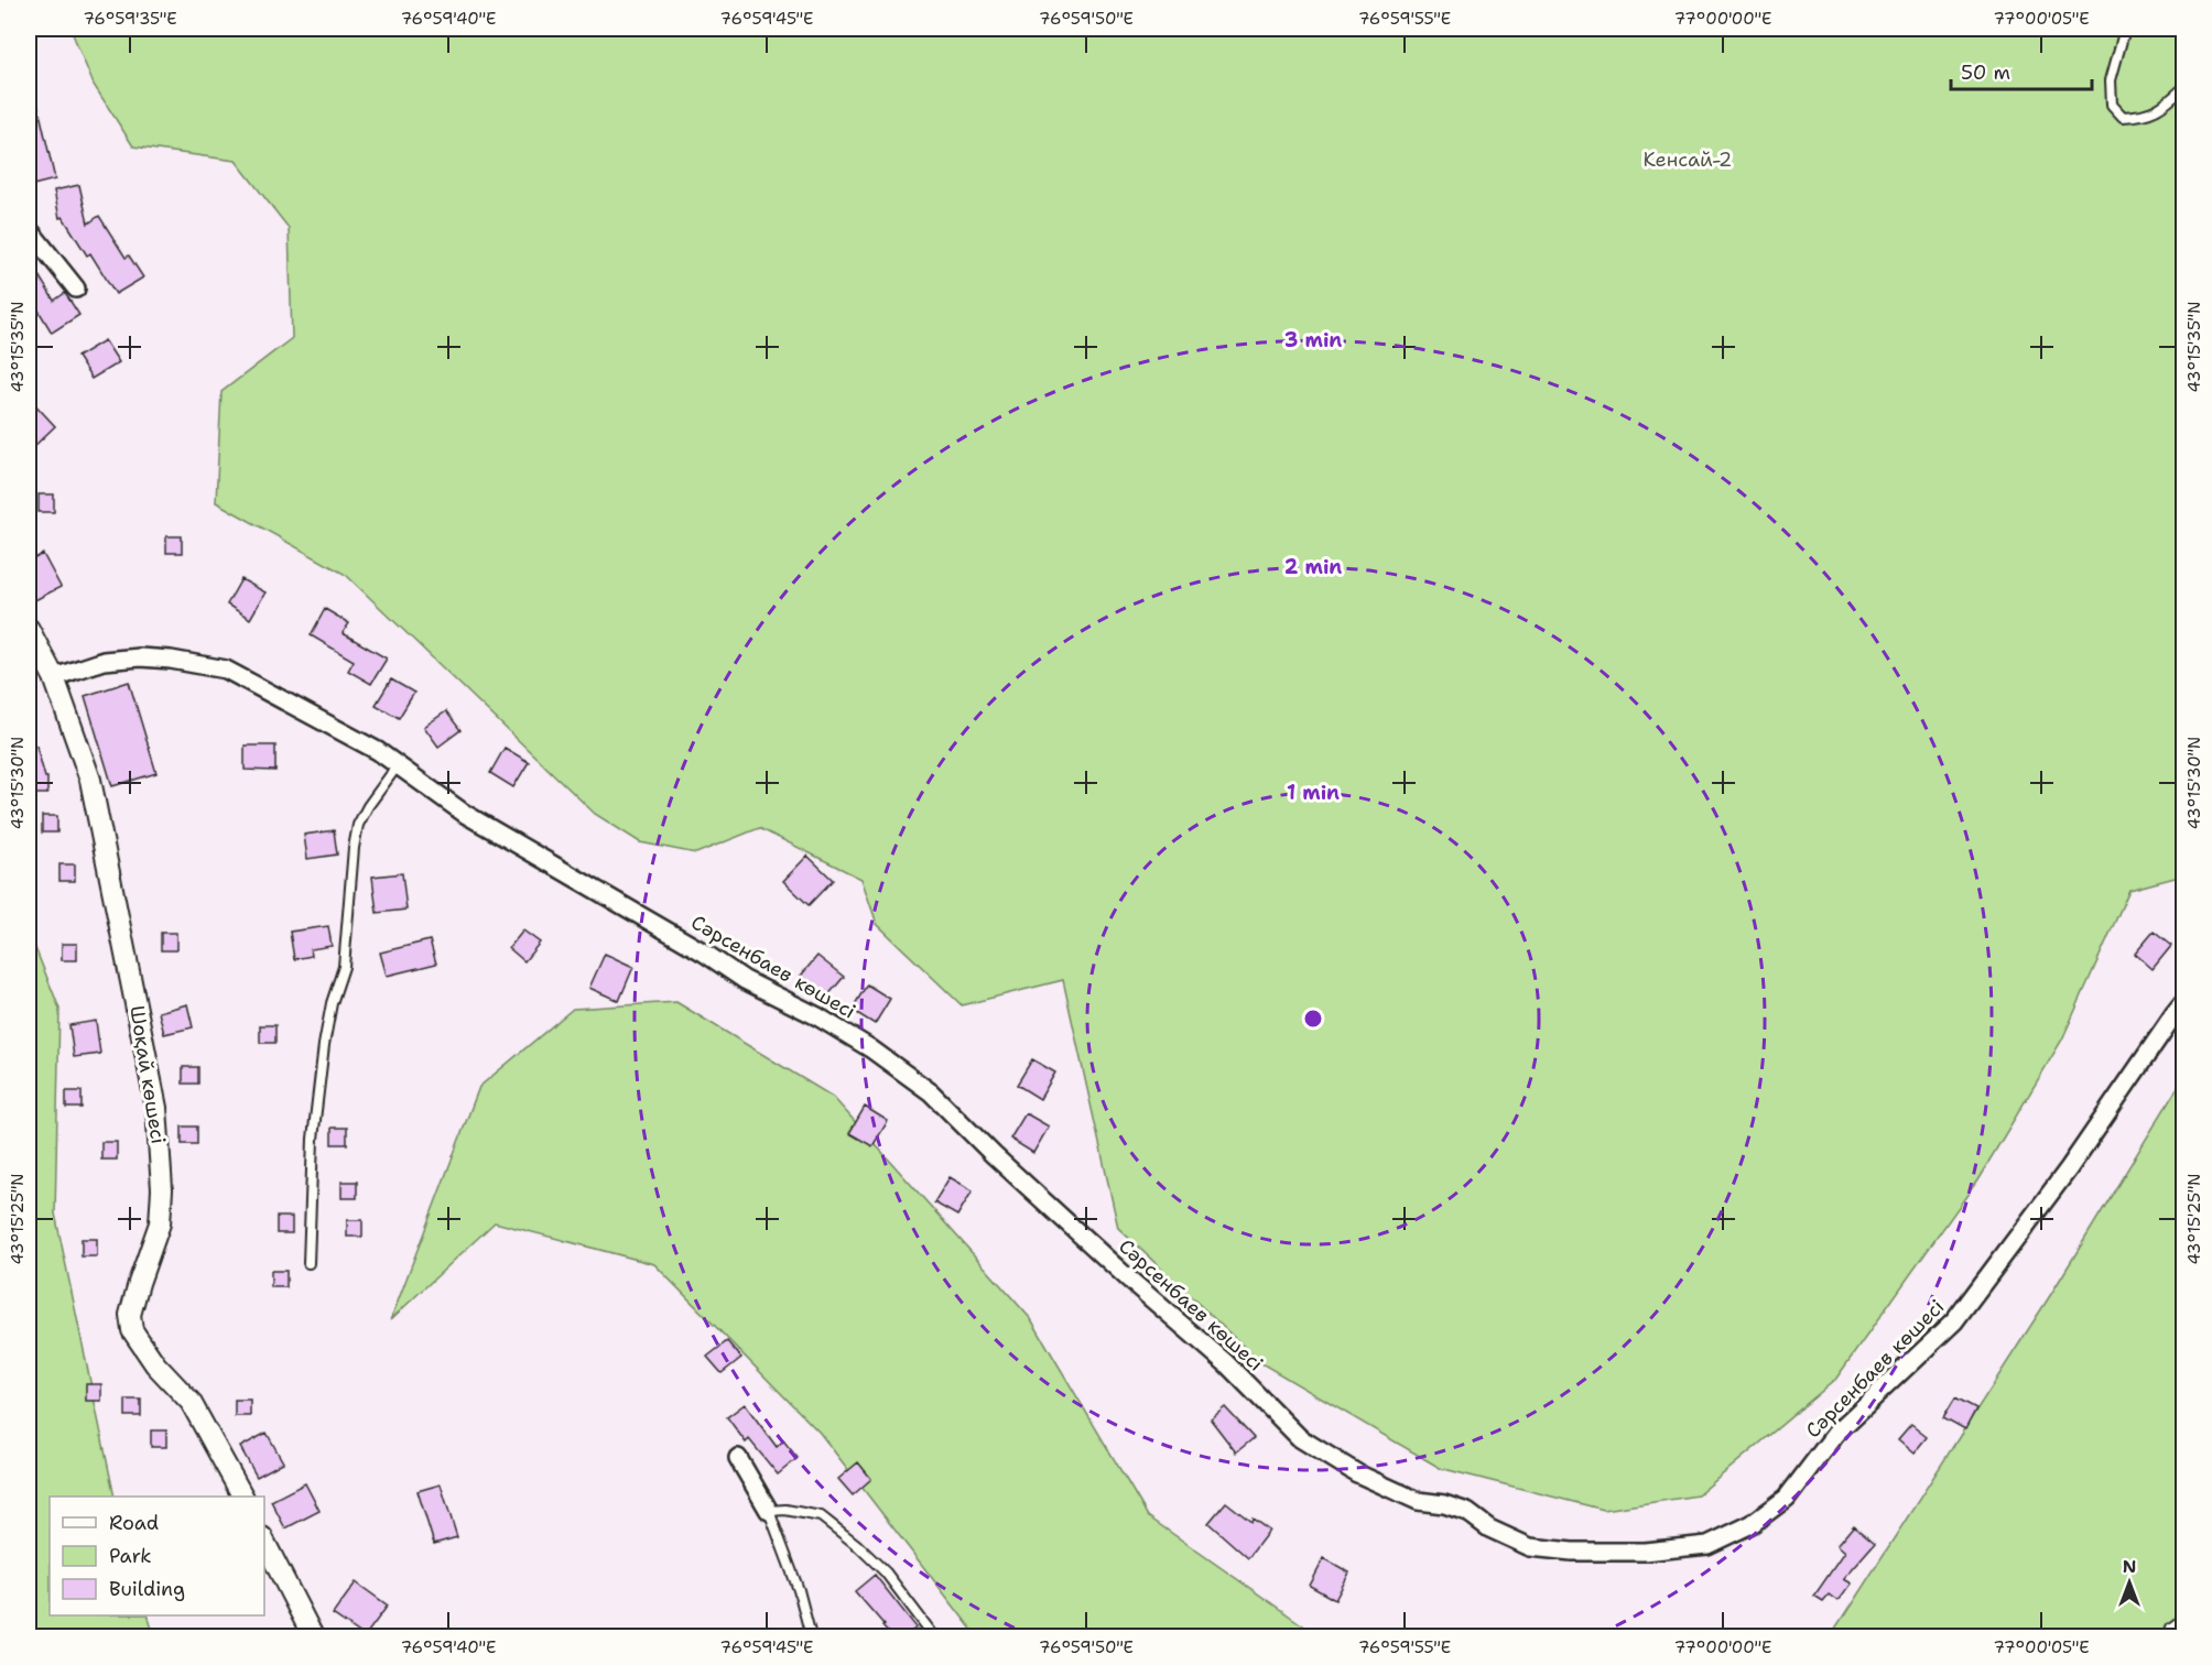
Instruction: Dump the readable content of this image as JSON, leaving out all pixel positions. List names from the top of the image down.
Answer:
{
  "streets": {
    "street": ["Сәрсенбаев көшесі", "Шоқай көшесі"]
  },
  "crossings": [
    ["Сәрсенбаев көшесі", "Шоқай көшесі"]
  ],
  "parks": ["Кенсай-2"],
  "legend": ["Road", "Park", "Building"],
  "scale_bar": "50 m",
  "north": "top",
  "coordinates": [
    "76°59'35\"E",
    "76°59'40\"E",
    "76°59'45\"E",
    "76°59'50\"E",
    "76°59'55\"E",
    "77°00'00\"E",
    "77°00'05\"E",
    "43°15'35\"N",
    "43°15'30\"N",
    "43°15'25\"N"
  ],
  "rings": ["3 min", "2 min", "1 min"]
}
